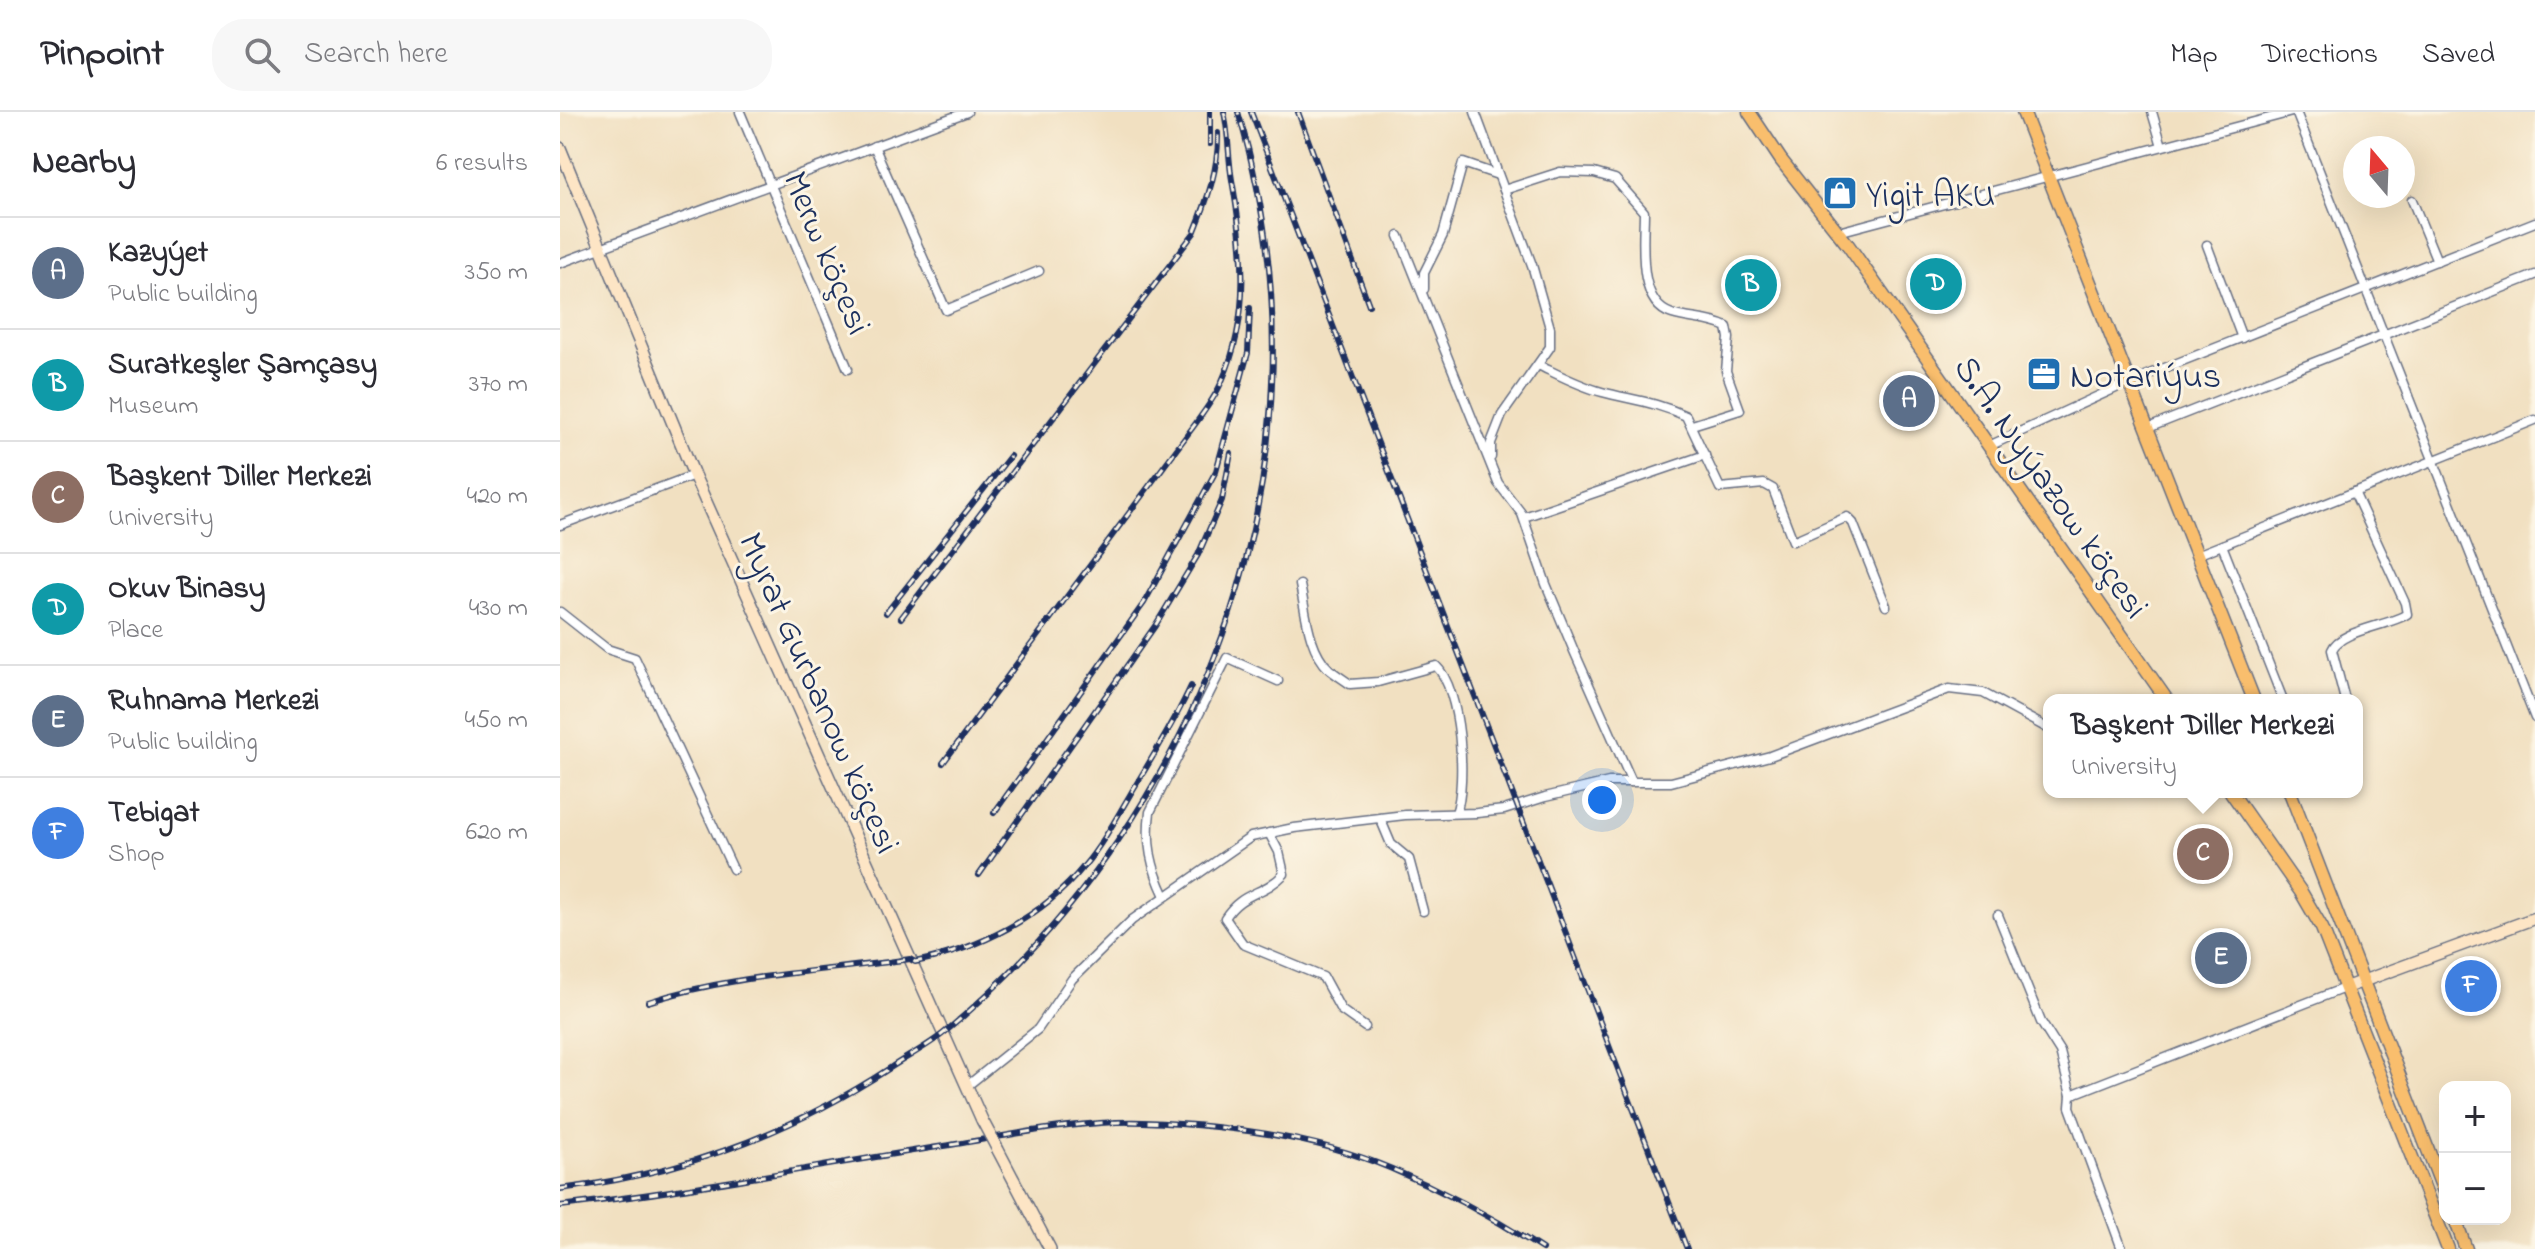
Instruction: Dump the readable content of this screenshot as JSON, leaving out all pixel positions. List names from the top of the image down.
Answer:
{
  "streets": {
    "main road": ["S.A. Nyýazow köçesi"],
    "street": ["Merw köçesi", "Myrat Gurbanow köçesi"]
  },
  "places": {
    "shop": ["Yigit AKU"],
    "office": ["Notariýus"]
  },
  "north": "top",
  "page": {
    "header": "Pinpoint",
    "search": "Search here",
    "nav": ["Map", "Directions", "Saved"],
    "heading": ["Nearby", "6 results"],
    "list": [
      {
        "mark": "A",
        "name": "Kazyýet",
        "note": "Public building",
        "value": "350 m"
      },
      {
        "mark": "B",
        "name": "Suratkeşler Şamçasy",
        "note": "Museum",
        "value": "370 m"
      },
      {
        "mark": "C",
        "name": "Başkent Diller Merkezi",
        "note": "University",
        "value": "420 m"
      },
      {
        "mark": "D",
        "name": "Okuv Binasy",
        "note": "Place",
        "value": "430 m"
      },
      {
        "mark": "E",
        "name": "Ruhnama Merkezi",
        "note": "Public building",
        "value": "450 m"
      },
      {
        "mark": "F",
        "name": "Tebigat",
        "note": "Shop",
        "value": "620 m"
      }
    ],
    "pins": [
      "D",
      "B",
      "A",
      "C",
      "E",
      "F"
    ],
    "popup": ["Başkent Diller Merkezi", "University"],
    "map_buttons": ["+", "−"]
  }
}
